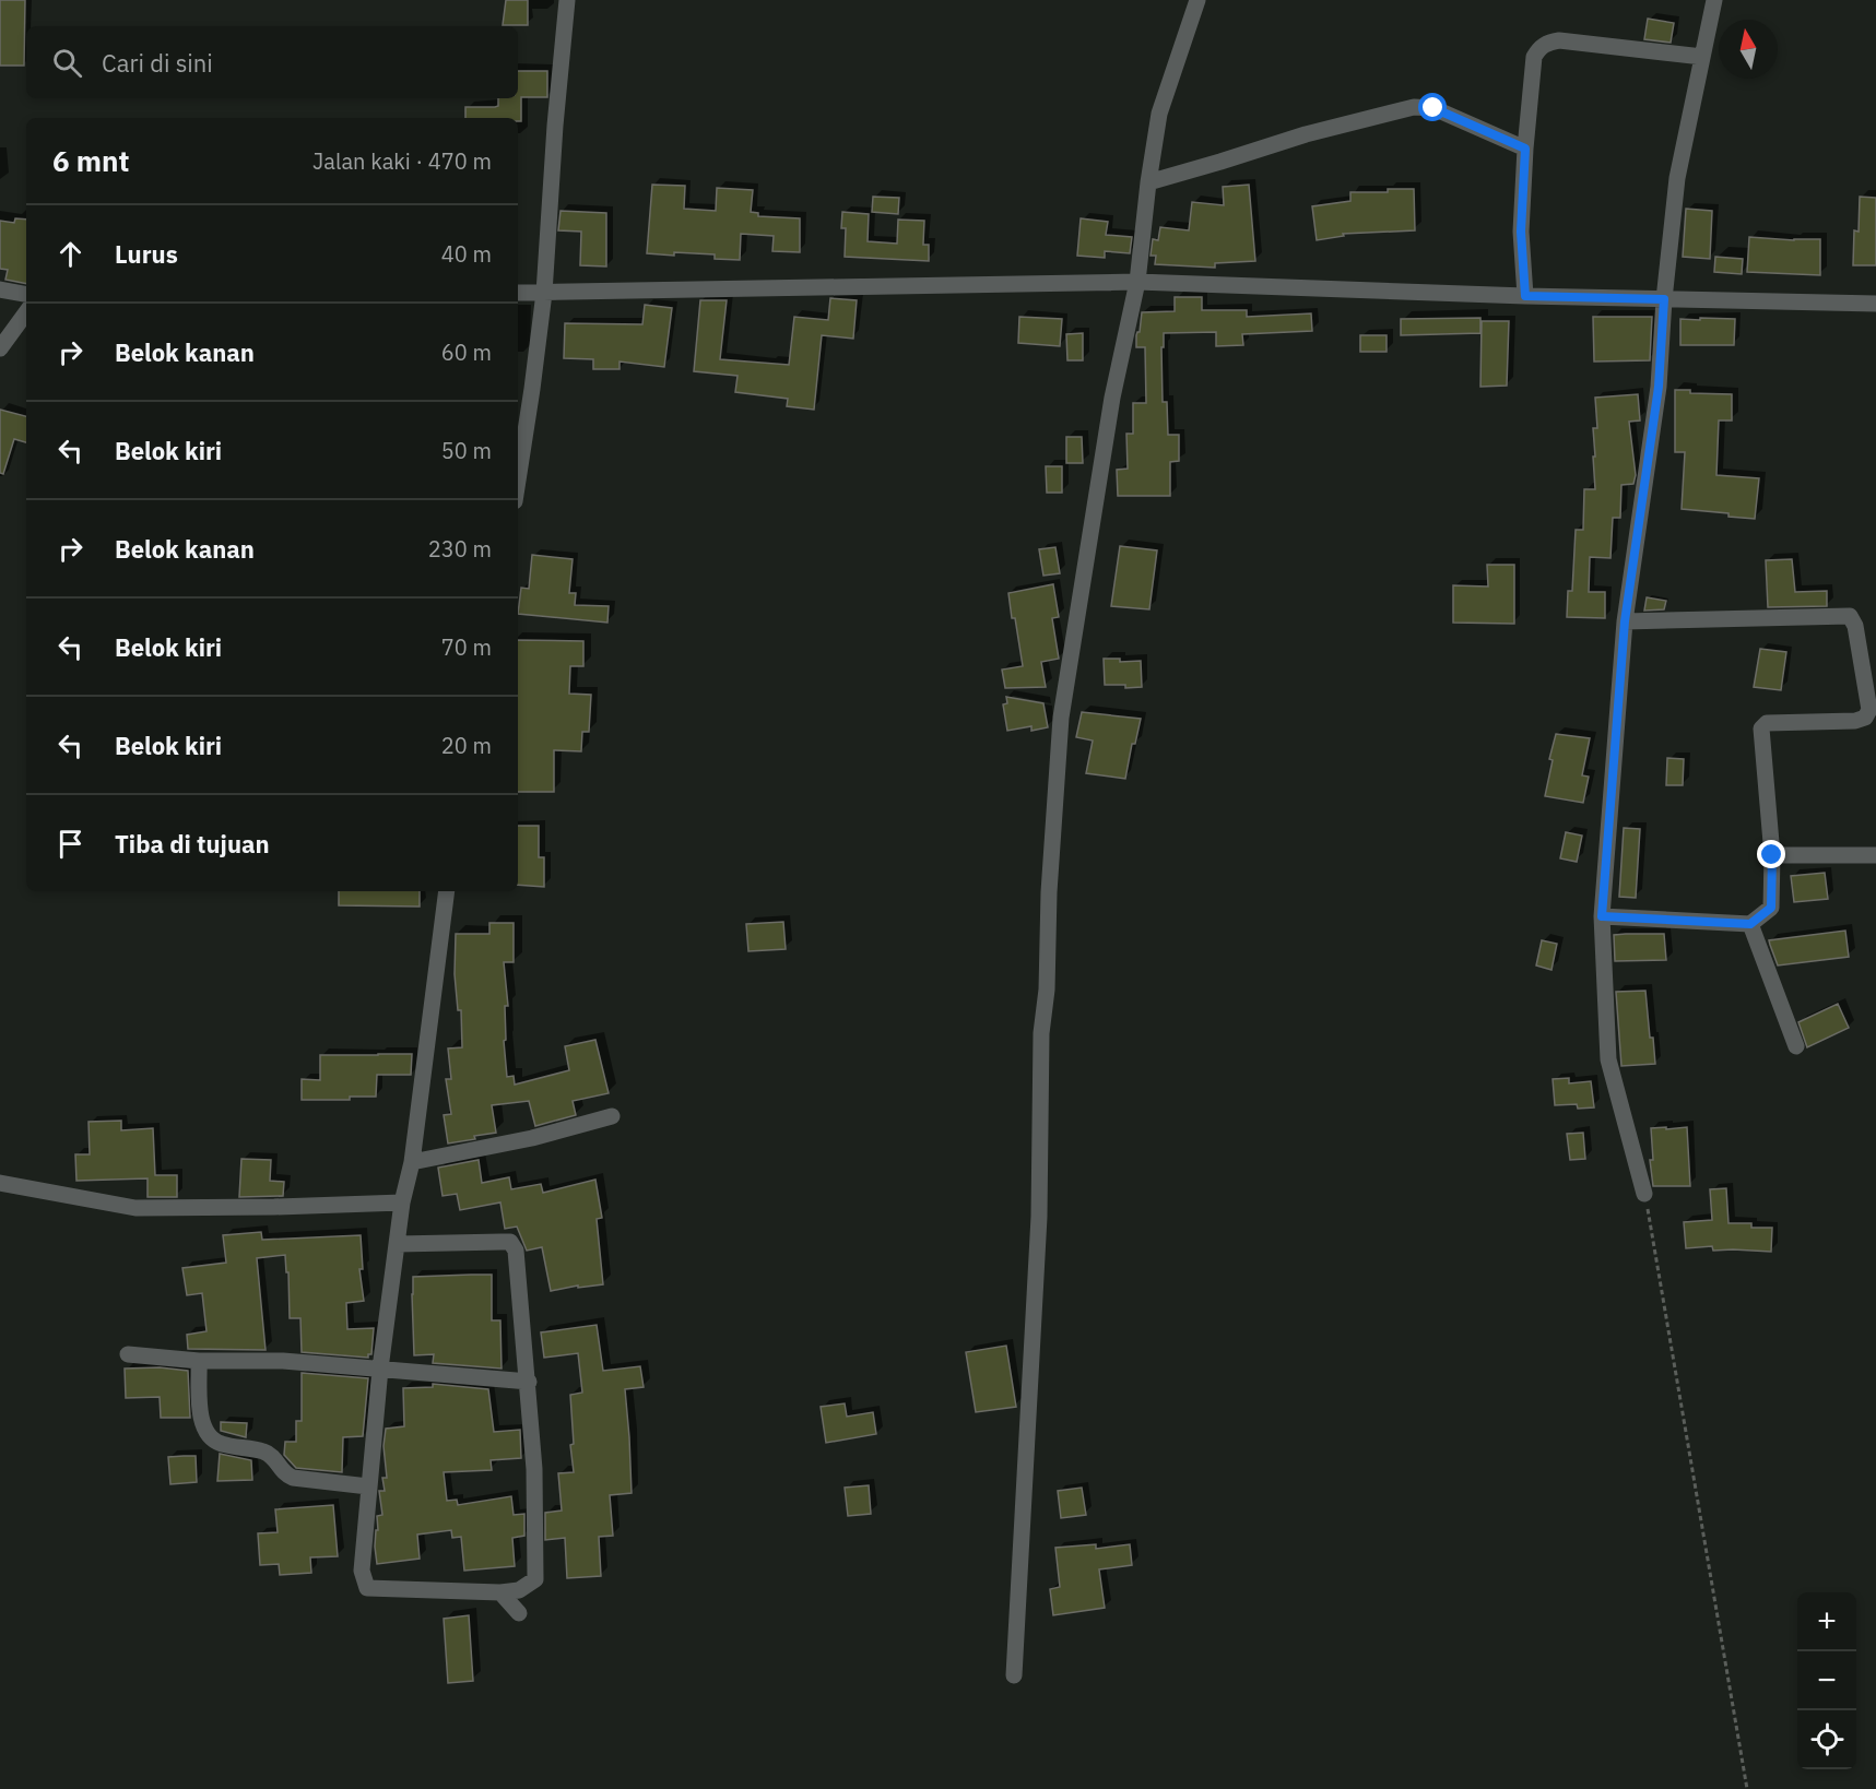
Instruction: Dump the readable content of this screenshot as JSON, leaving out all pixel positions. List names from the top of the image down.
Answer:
{
  "north": "top",
  "page": {
    "search": "Cari di sini",
    "heading": ["6 mnt", "Jalan kaki · 470 m"],
    "list": [
      ["Lurus", "40 m"],
      ["Belok kanan", "60 m"],
      ["Belok kiri", "50 m"],
      ["Belok kanan", "230 m"],
      ["Belok kiri", "70 m"],
      ["Belok kiri", "20 m"],
      "Tiba di tujuan"
    ],
    "map_buttons": ["+", "−"]
  }
}
